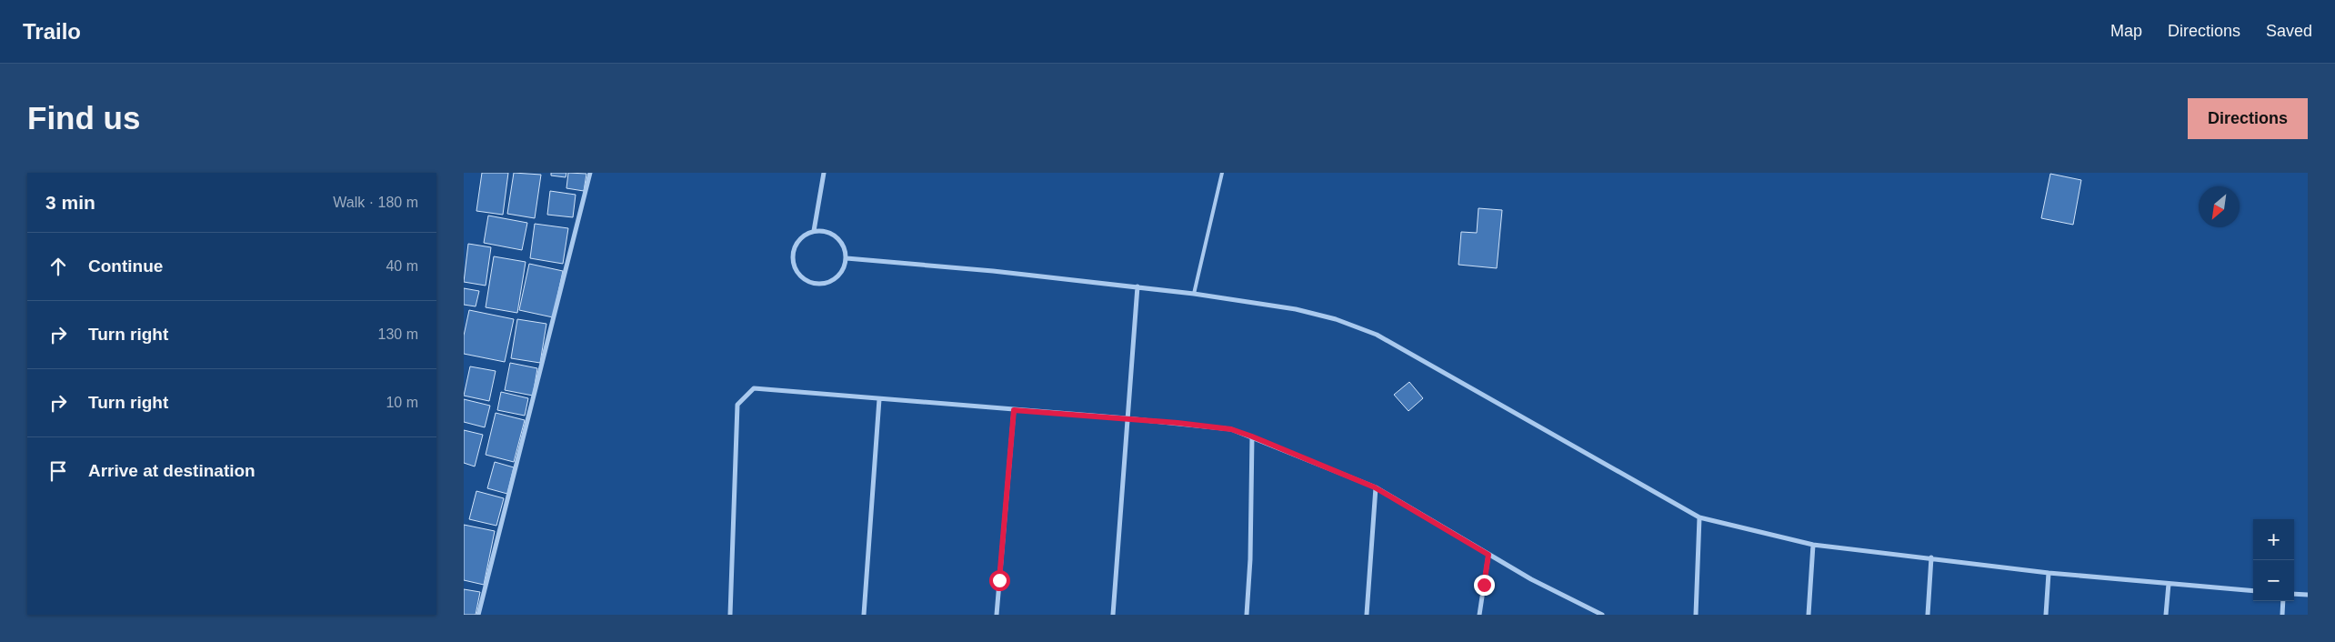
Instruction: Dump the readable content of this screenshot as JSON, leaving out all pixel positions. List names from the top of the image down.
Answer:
{
  "north": "bottom left",
  "page": {
    "header": "Trailo",
    "nav": ["Map", "Directions", "Saved"],
    "buttons": "Directions",
    "title": "Find us",
    "heading": ["3 min", "Walk · 180 m"],
    "list": [
      ["Continue", "40 m"],
      ["Turn right", "130 m"],
      ["Turn right", "10 m"],
      "Arrive at destination"
    ],
    "map_buttons": ["+", "−"]
  }
}
